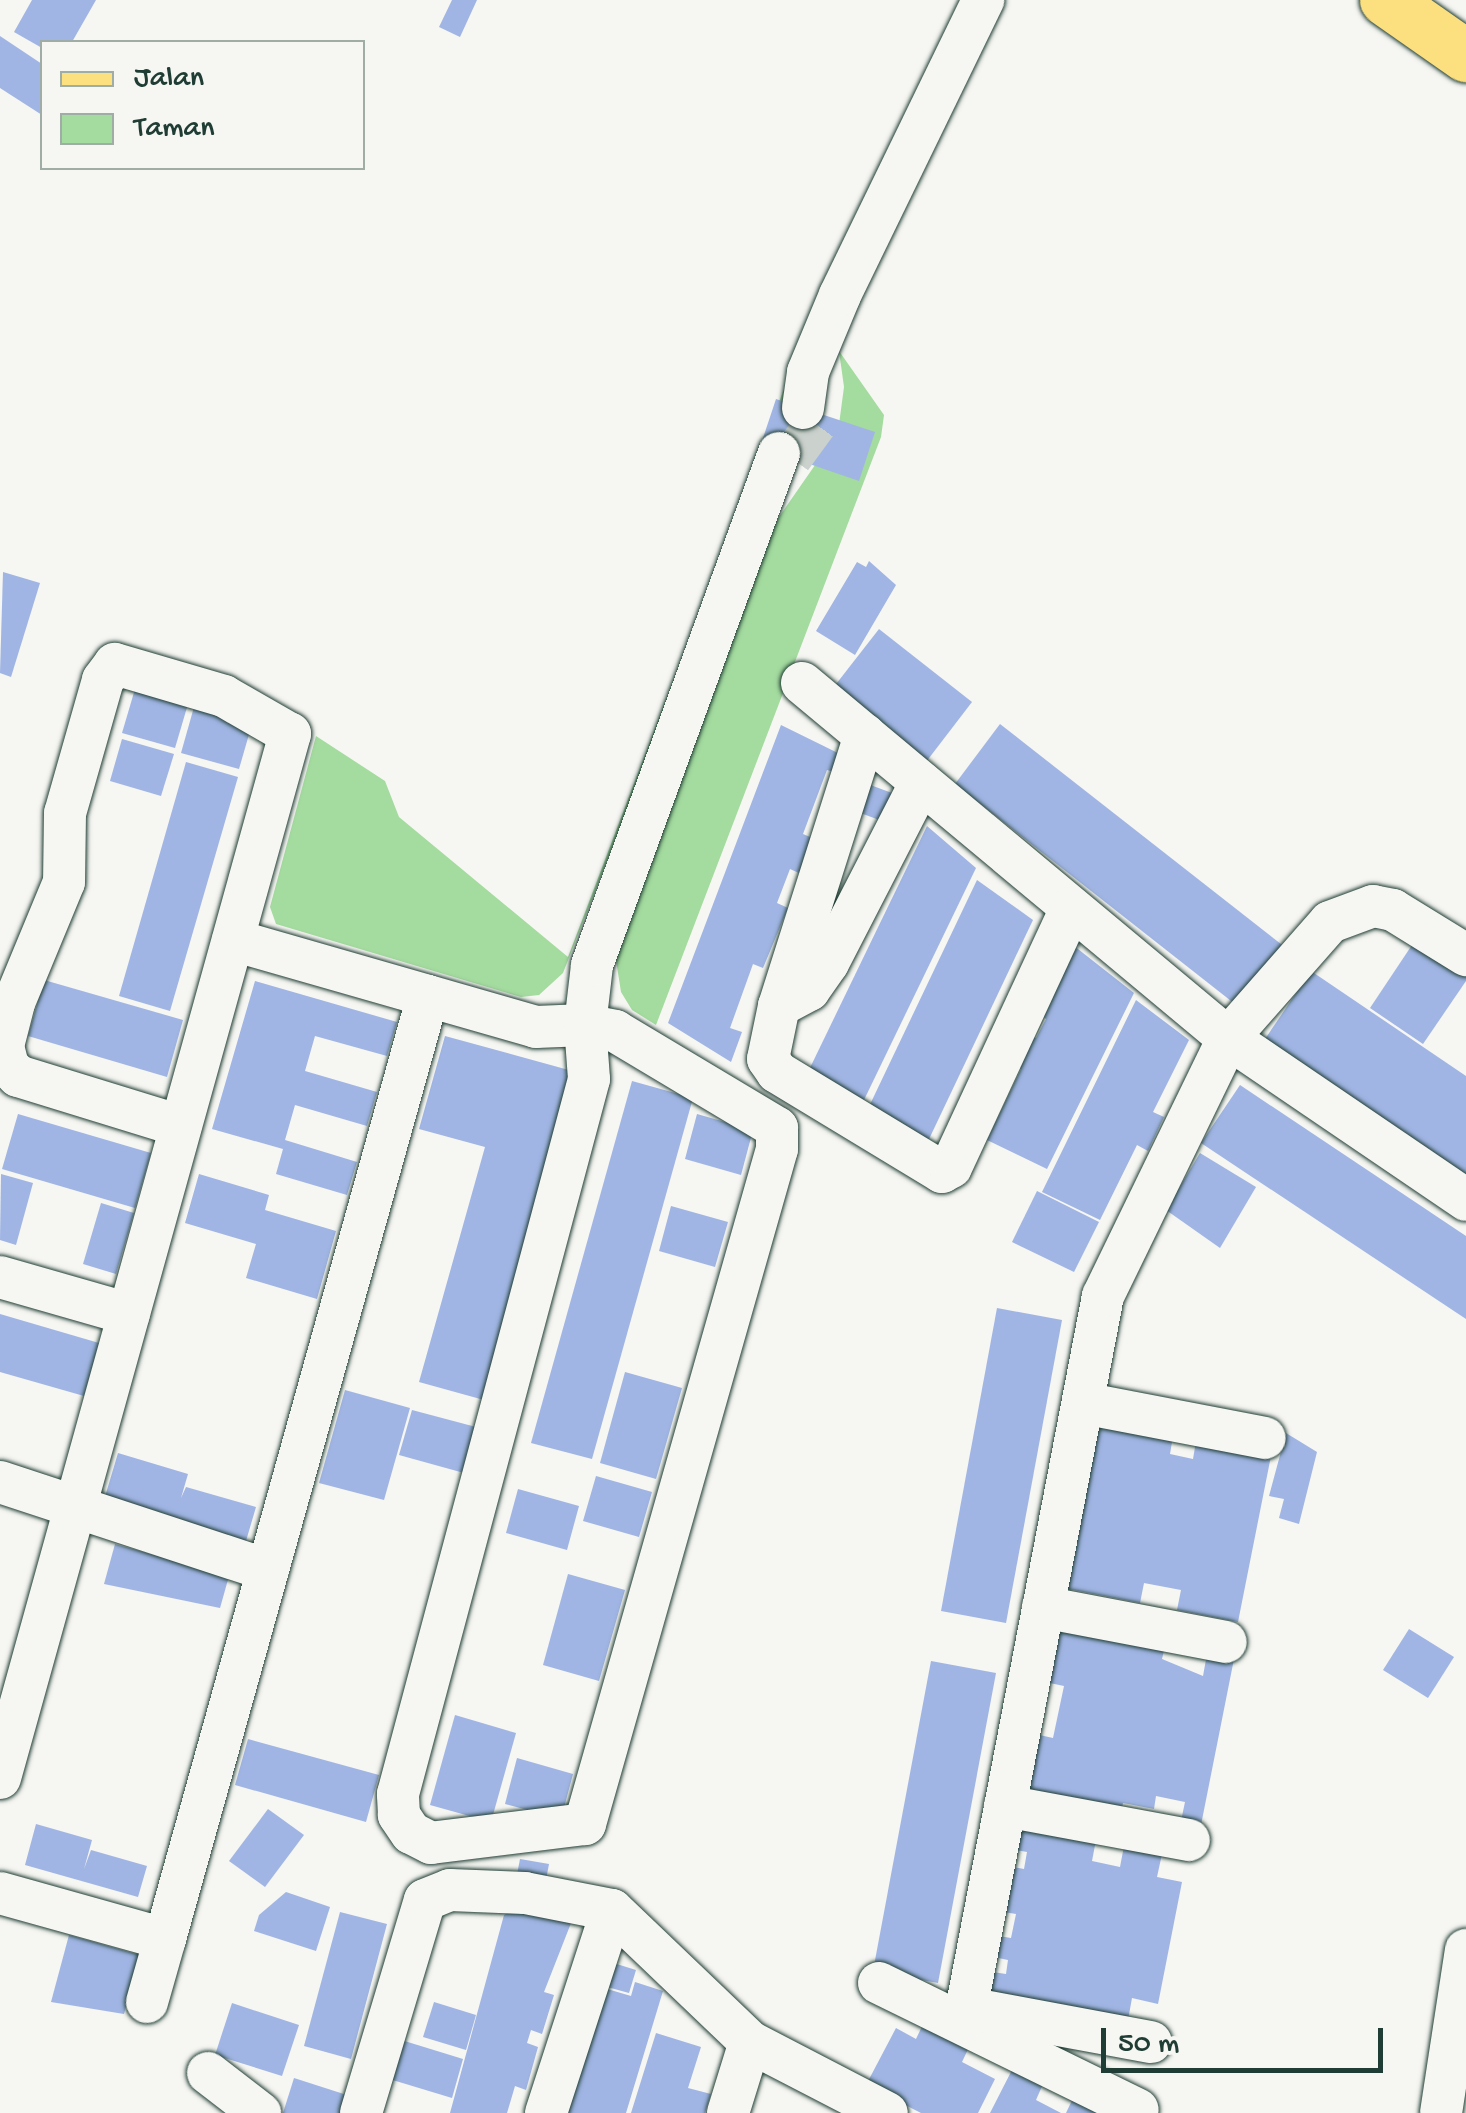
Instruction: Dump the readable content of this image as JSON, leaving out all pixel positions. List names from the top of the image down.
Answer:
{
  "legend": ["Jalan", "Taman"],
  "scale_bar": "50 m"
}
